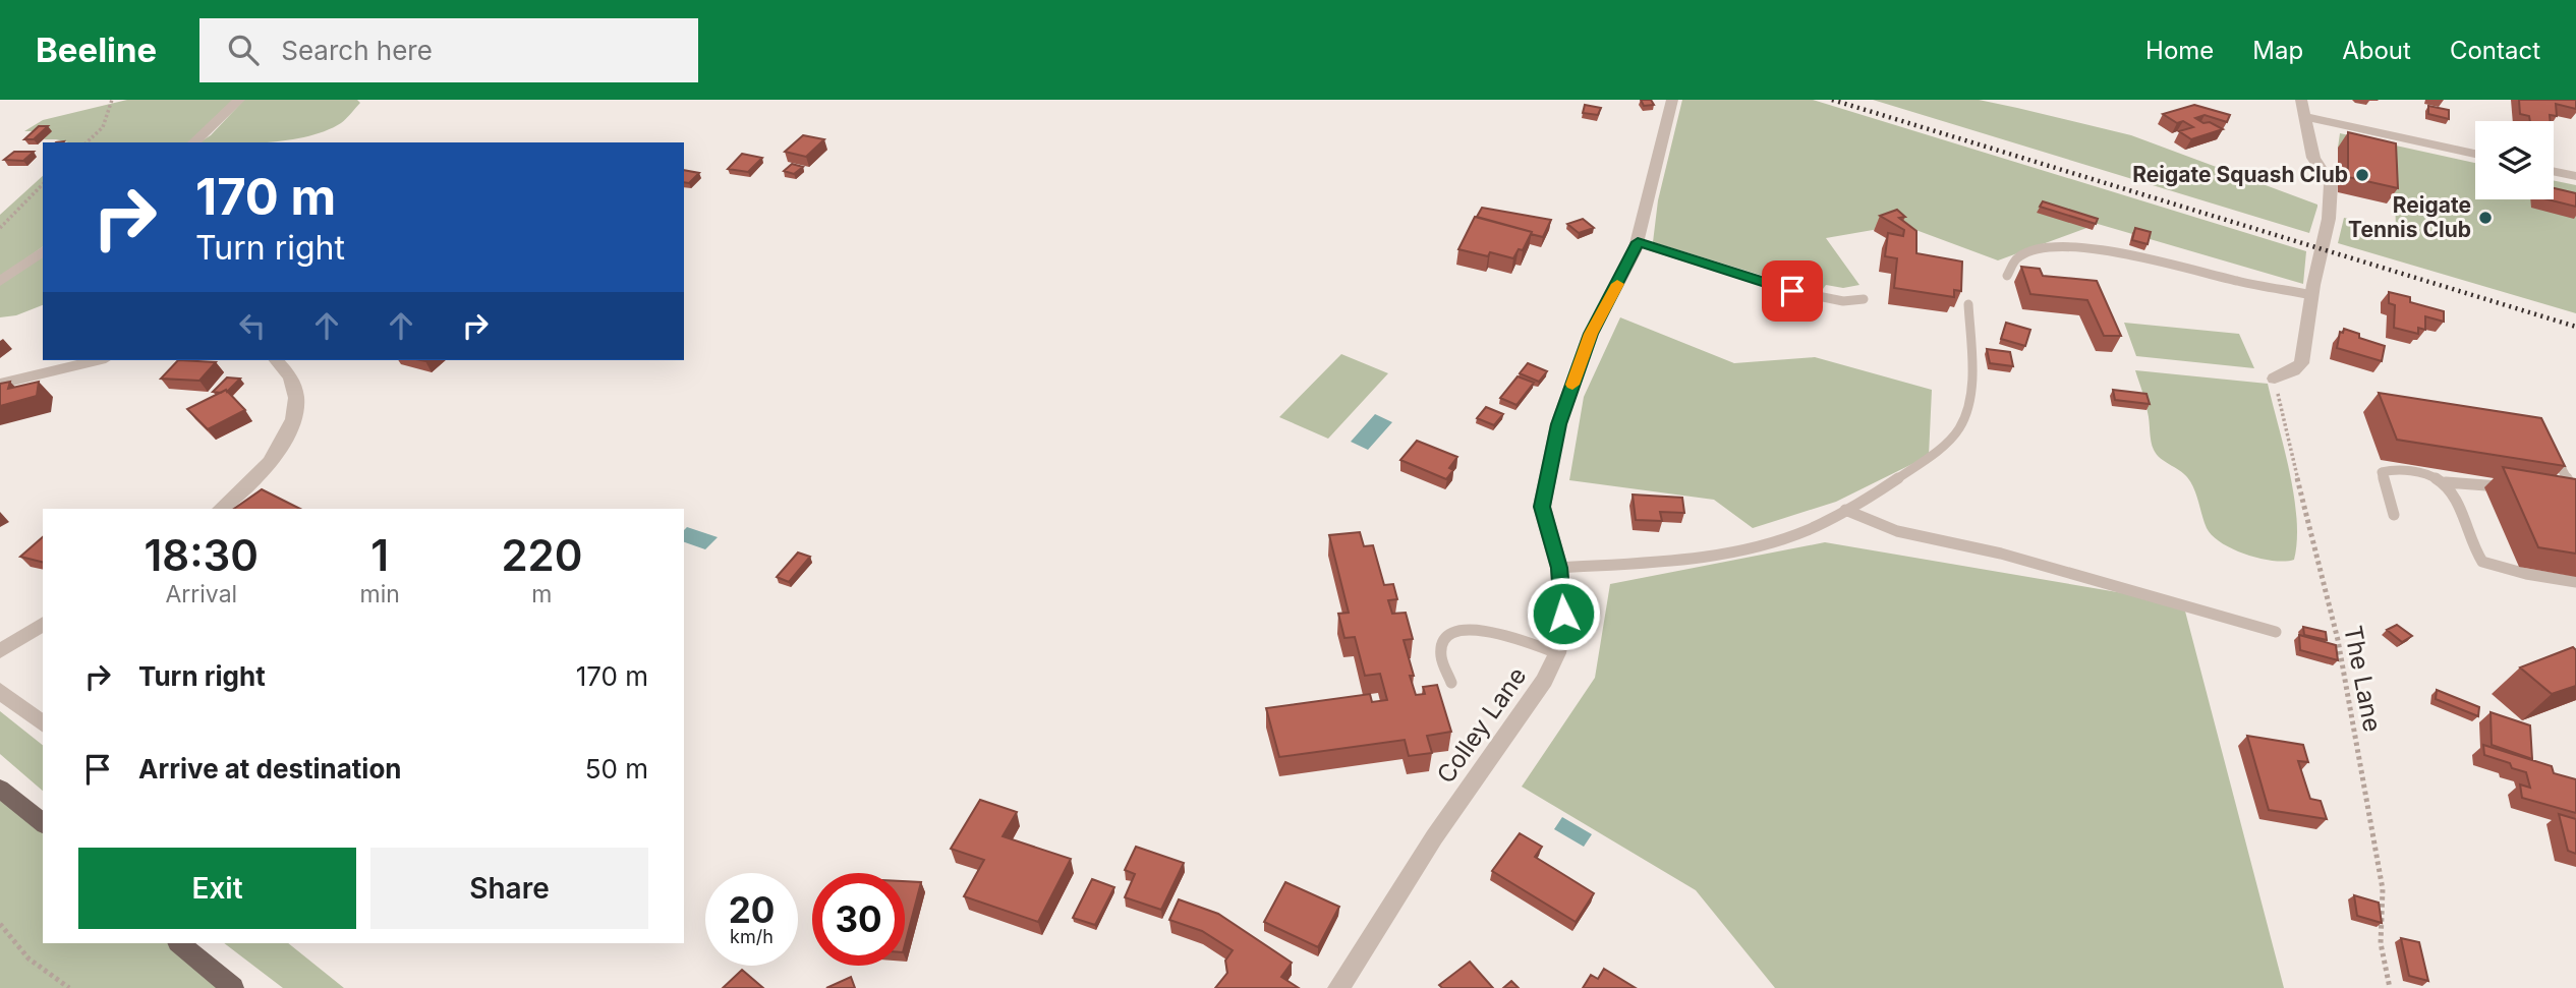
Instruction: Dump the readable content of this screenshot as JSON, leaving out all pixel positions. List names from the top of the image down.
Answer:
{
  "streets": {
    "street": ["Colley Lane"],
    "path": ["The Lane"]
  },
  "places": ["Reigate Squash Club", "Reigate Tennis Club"],
  "page": {
    "header": "Beeline",
    "search": "Search here",
    "nav": [
      "Home",
      "Map",
      "About",
      "Contact"
    ],
    "turn": ["170 m", "Turn right"],
    "eta": [
      "18:30",
      "Arrival",
      "1",
      "min",
      "220",
      "m"
    ],
    "list": [
      {
        "name": "Turn right",
        "value": "170 m"
      },
      {
        "name": "Arrive at destination",
        "value": "50 m"
      }
    ],
    "buttons": ["Exit", "Share"],
    "speed": "20 km/h",
    "limit": "30"
  }
}
